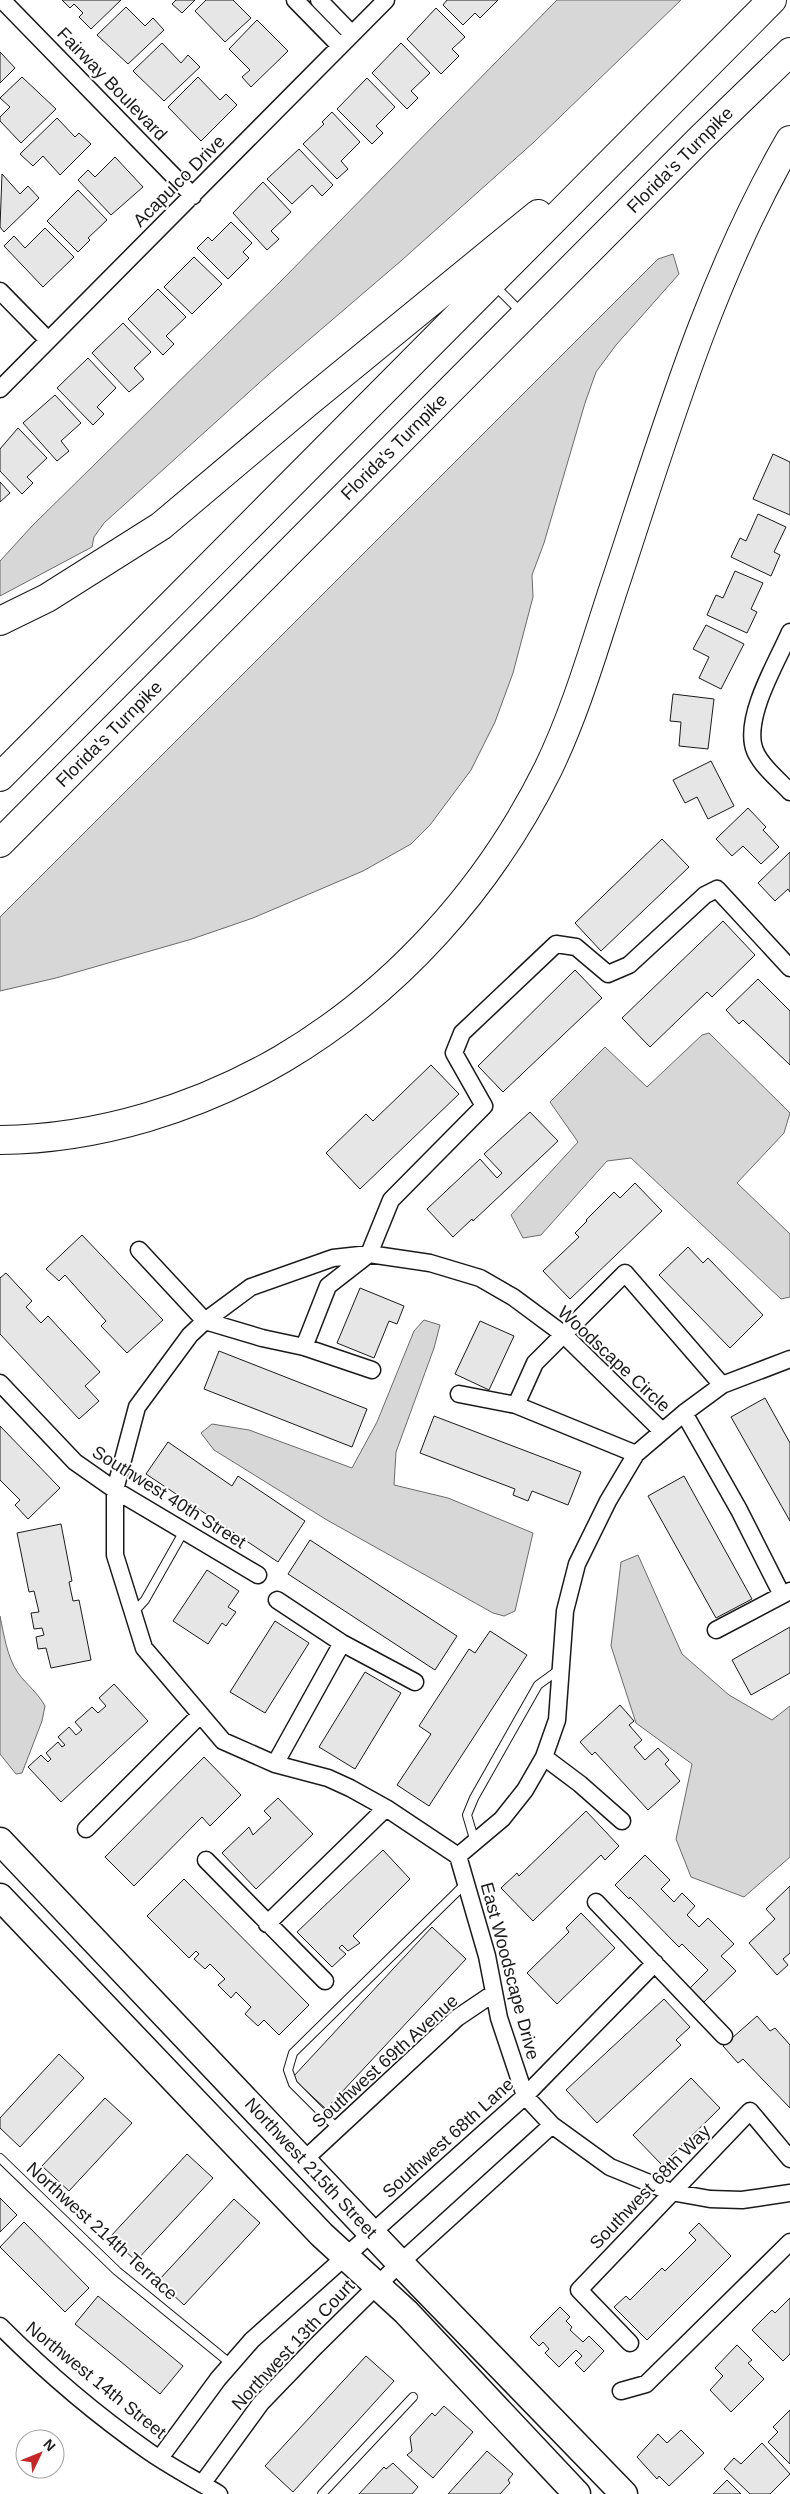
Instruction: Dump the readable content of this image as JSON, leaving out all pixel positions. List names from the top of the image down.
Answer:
{
  "streets": {
    "highway": ["Florida's Turnpike"],
    "main road": ["Northwest 215th Street"],
    "street": [
      "Fairway Boulevard",
      "Acapulco Drive",
      "Woodscape Circle",
      "Southwest 40th Street",
      "East Woodscape Drive",
      "Southwest 69th Avenue",
      "Southwest 68th Lane",
      "Southwest 68th Way",
      "Northwest 13th Court",
      "Northwest 14th Street"
    ],
    "lane": ["Northwest 214th Terrace"]
  },
  "crossings": [
    ["Fairway Boulevard", "Acapulco Drive"],
    ["Woodscape Circle", "Southwest 40th Street"],
    ["East Woodscape Drive", "Southwest 69th Avenue"],
    ["East Woodscape Drive", "Southwest 68th Lane"],
    ["East Woodscape Drive", "Southwest 68th Way"],
    ["Southwest 69th Avenue", "Northwest 215th Street"],
    ["Southwest 68th Lane", "Northwest 215th Street"],
    ["Southwest 68th Lane", "Northwest 13th Court"],
    ["Northwest 215th Street", "Northwest 13th Court"],
    ["Northwest 214th Terrace", "Northwest 13th Court"],
    ["Northwest 13th Court", "Northwest 14th Street"]
  ],
  "north": "top right"
}
